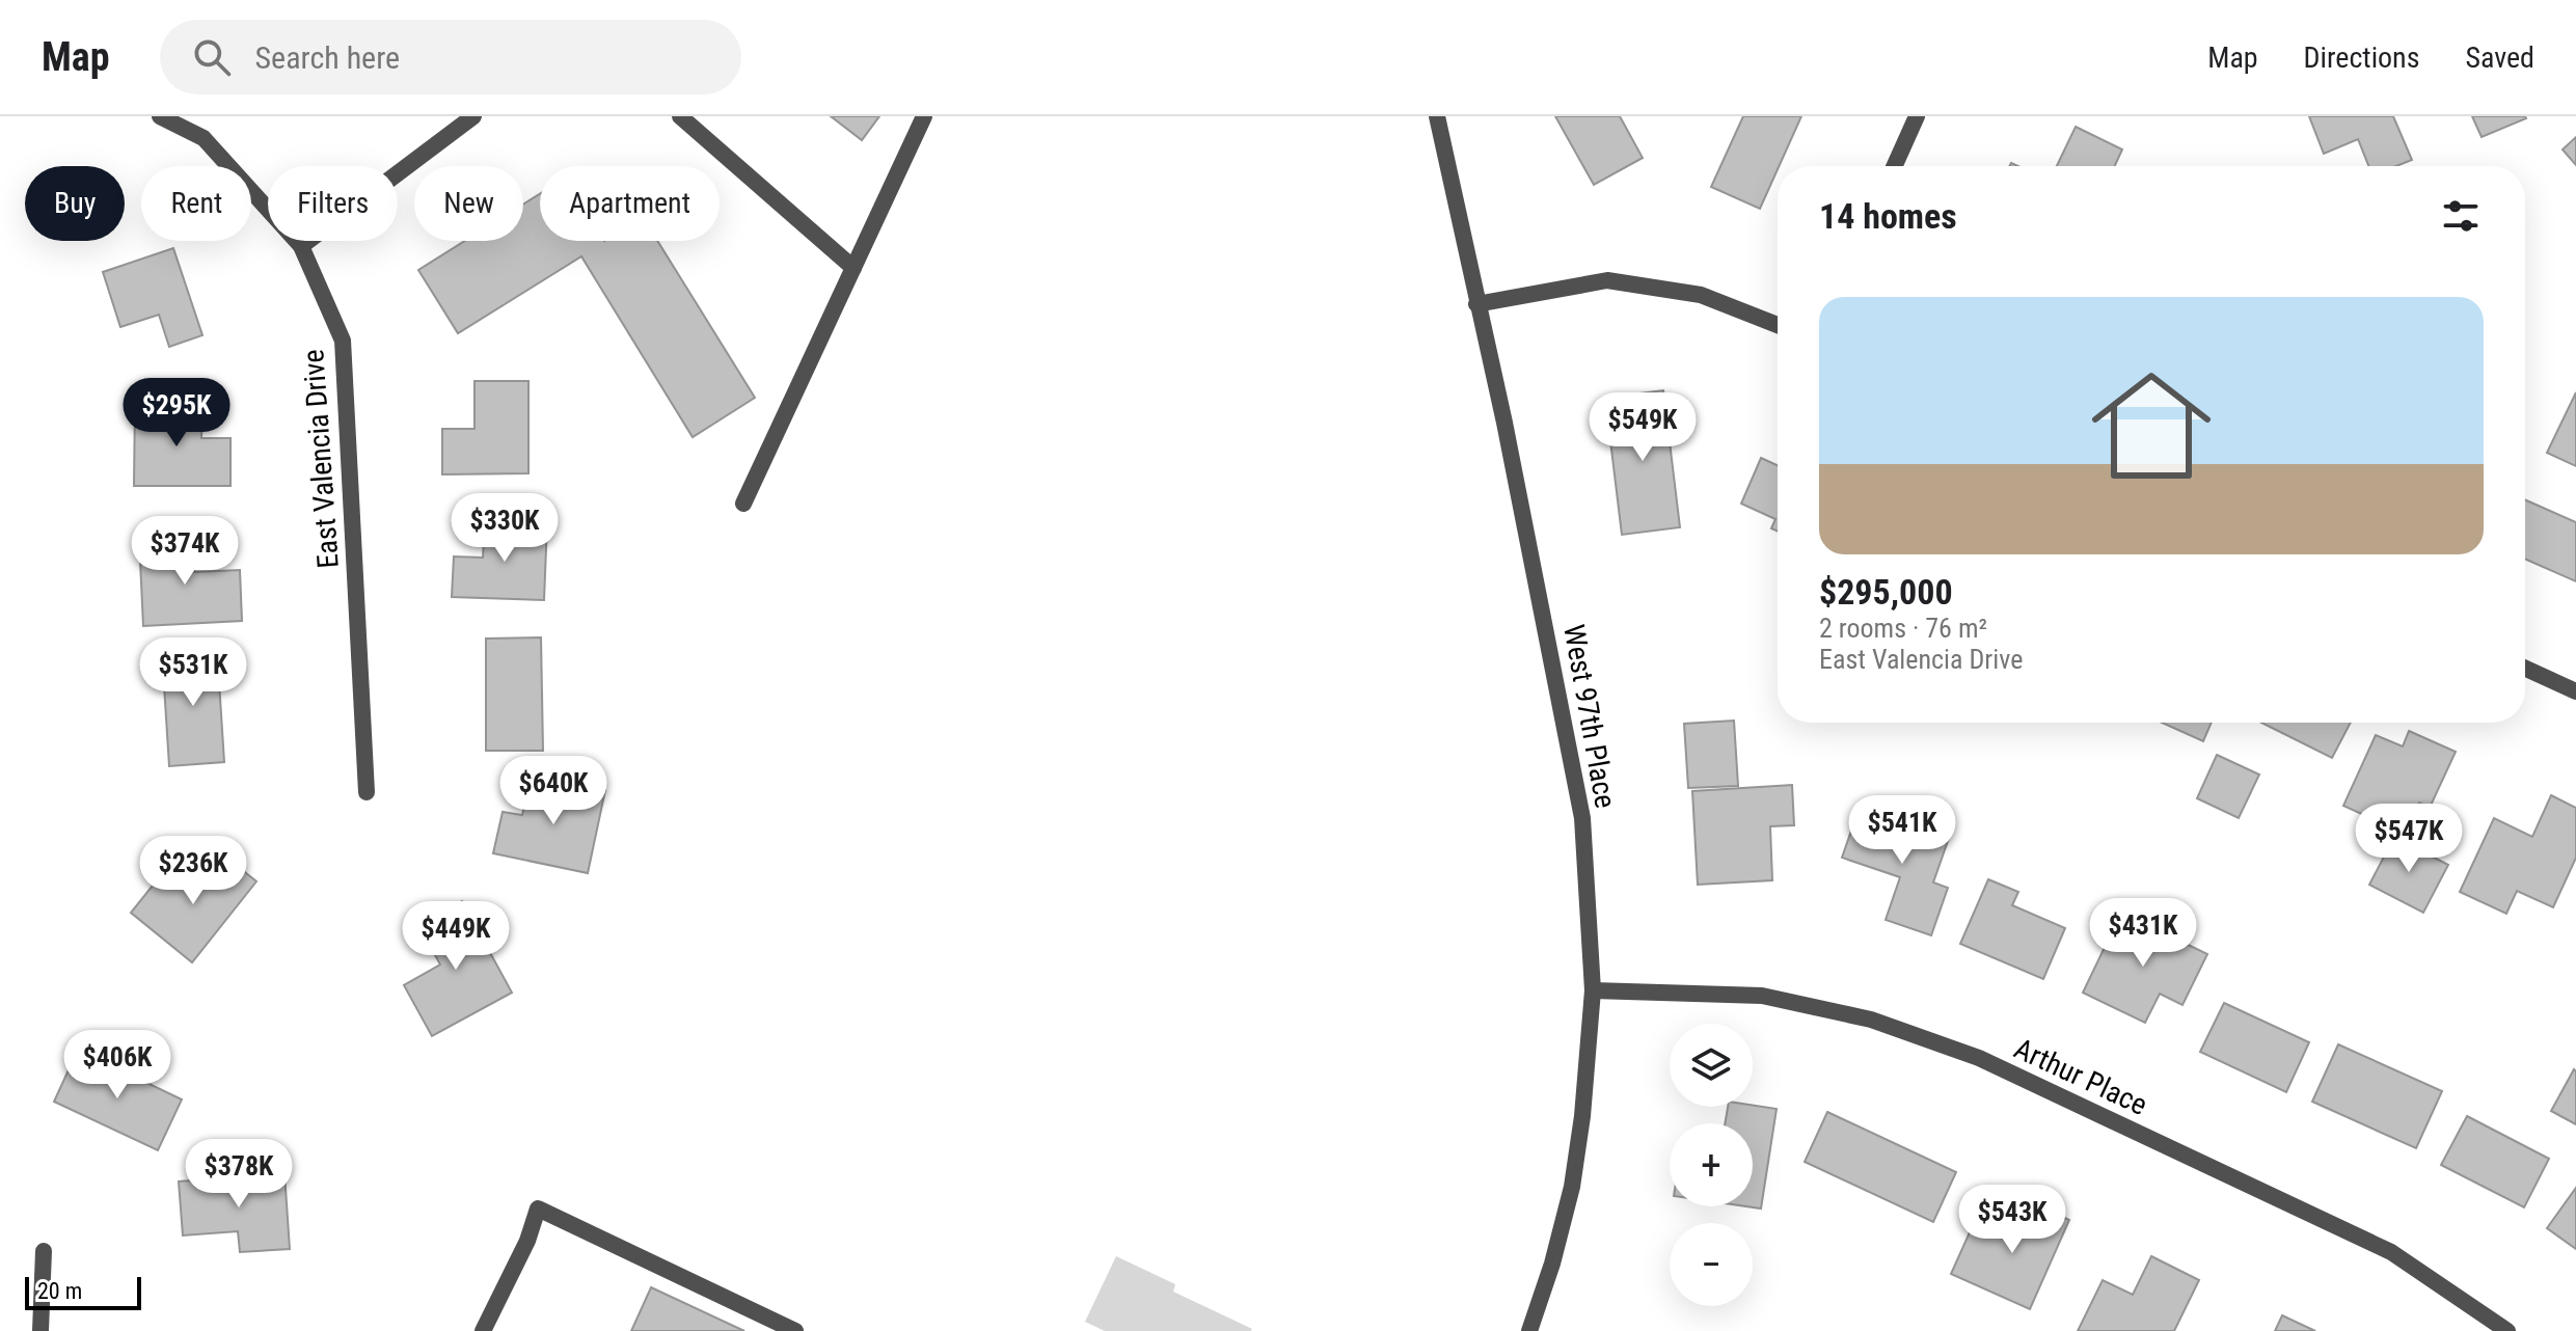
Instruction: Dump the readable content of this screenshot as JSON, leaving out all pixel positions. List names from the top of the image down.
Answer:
{
  "streets": {
    "street": ["East Valencia Drive", "West 97th Place", "Arthur Place"]
  },
  "crossings": [
    ["West 97th Place", "Arthur Place"]
  ],
  "scale_bar": "20 m",
  "page": {
    "header": "Map",
    "search": "Search here",
    "nav": ["Map", "Directions", "Saved"],
    "chip": [
      "Buy",
      "Rent",
      "Filters",
      "New",
      "Apartment"
    ],
    "heading": "14 homes",
    "list": [
      {
        "name": "$295,000",
        "note": "2 rooms · 76 m² · East Valencia Drive"
      }
    ],
    "price": [
      "$295K",
      "$549K",
      "$330K",
      "$374K",
      "$531K",
      "$640K",
      "$541K",
      "$547K",
      "$236K",
      "$431K",
      "$449K",
      "$406K",
      "$378K",
      "$543K"
    ],
    "map_buttons": ["+", "−"],
    "scale": "20 m"
  }
}
